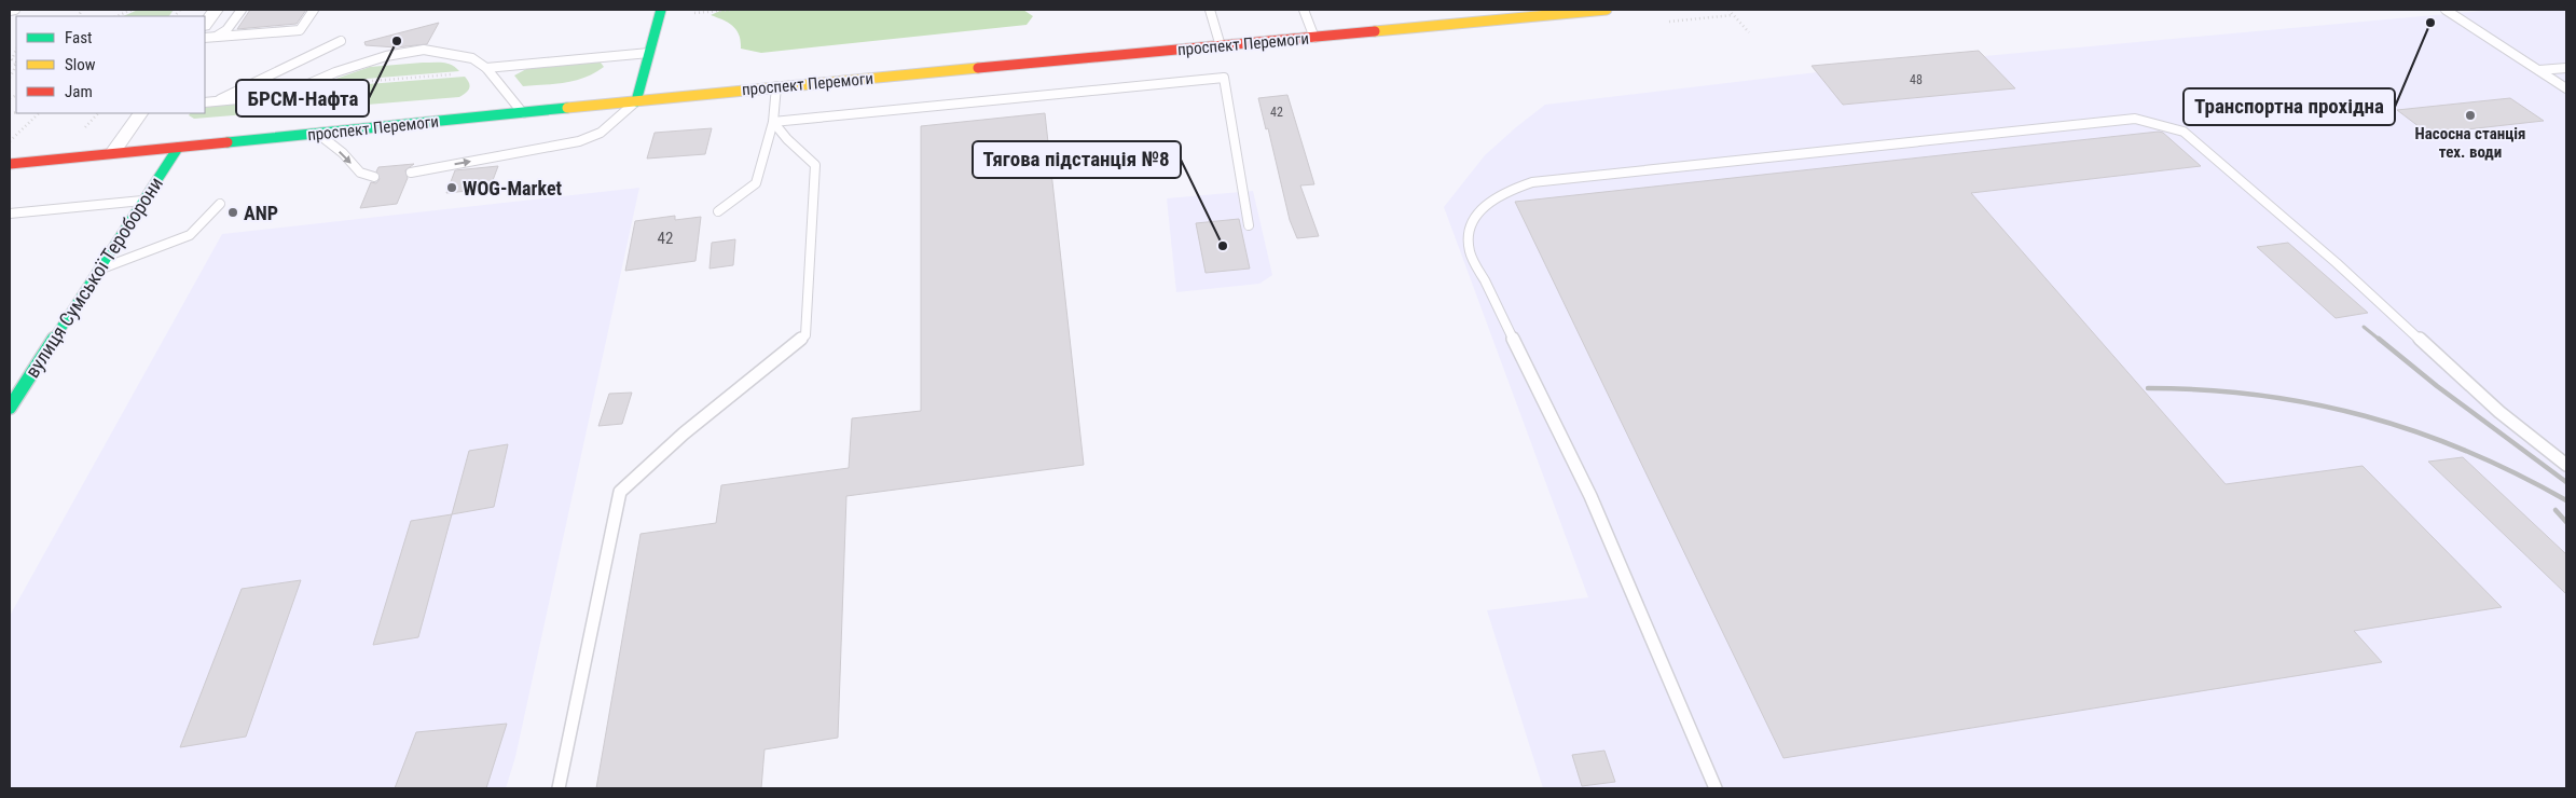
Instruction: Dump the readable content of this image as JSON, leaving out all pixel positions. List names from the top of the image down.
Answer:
{
  "streets": {
    "main road": ["проспект Перемоги", "вулиця Сумської Тероборони"]
  },
  "crossings": [
    ["проспект Перемоги", "вулиця Сумської Тероборони"]
  ],
  "places": [
    "Транспортна прохідна",
    "БРСМ-Нафта",
    "Насосна станція тех. води",
    "WOG-Market",
    "ANP",
    "Тягова підстанція №8"
  ],
  "house_numbers": ["48", "42", "42"],
  "legend": ["Fast", "Slow", "Jam"]
}
